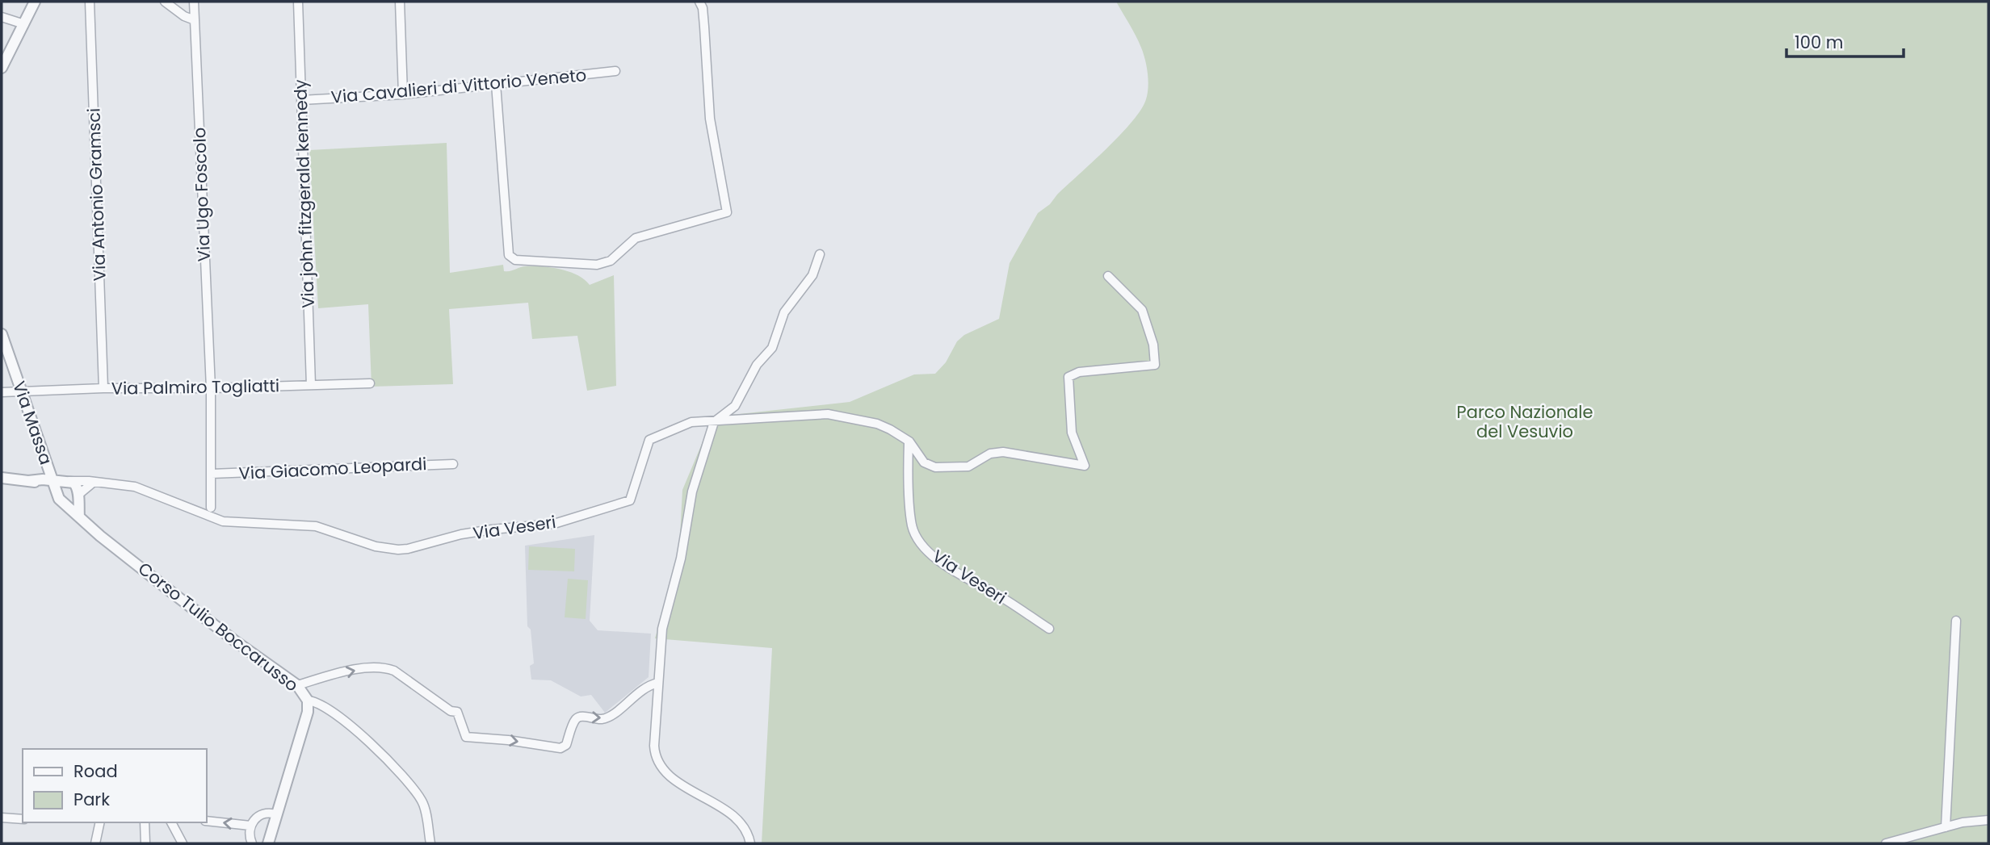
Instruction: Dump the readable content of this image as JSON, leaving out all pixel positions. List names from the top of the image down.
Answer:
{
  "streets": {
    "street": [
      "Via Cavalieri di Vittorio Veneto",
      "Via john fitzgerald kennedy",
      "Via Antonio Gramsci",
      "Via Ugo Foscolo",
      "Via Palmiro Togliatti",
      "Via Massa",
      "Via Giacomo Leopardi",
      "Via Veseri",
      "Corso Tulio Boccarusso"
    ]
  },
  "crossings": [
    ["Via Cavalieri di Vittorio Veneto", "Via john fitzgerald kennedy"],
    ["Via john fitzgerald kennedy", "Via Palmiro Togliatti"],
    ["Via Antonio Gramsci", "Via Palmiro Togliatti"],
    ["Via Ugo Foscolo", "Via Palmiro Togliatti"],
    ["Via Palmiro Togliatti", "Via Massa"],
    ["Via Massa", "Corso Tulio Boccarusso"]
  ],
  "parks": ["Parco Nazionale del Vesuvio"],
  "legend": ["Road", "Park"],
  "scale_bar": "100 m"
}
